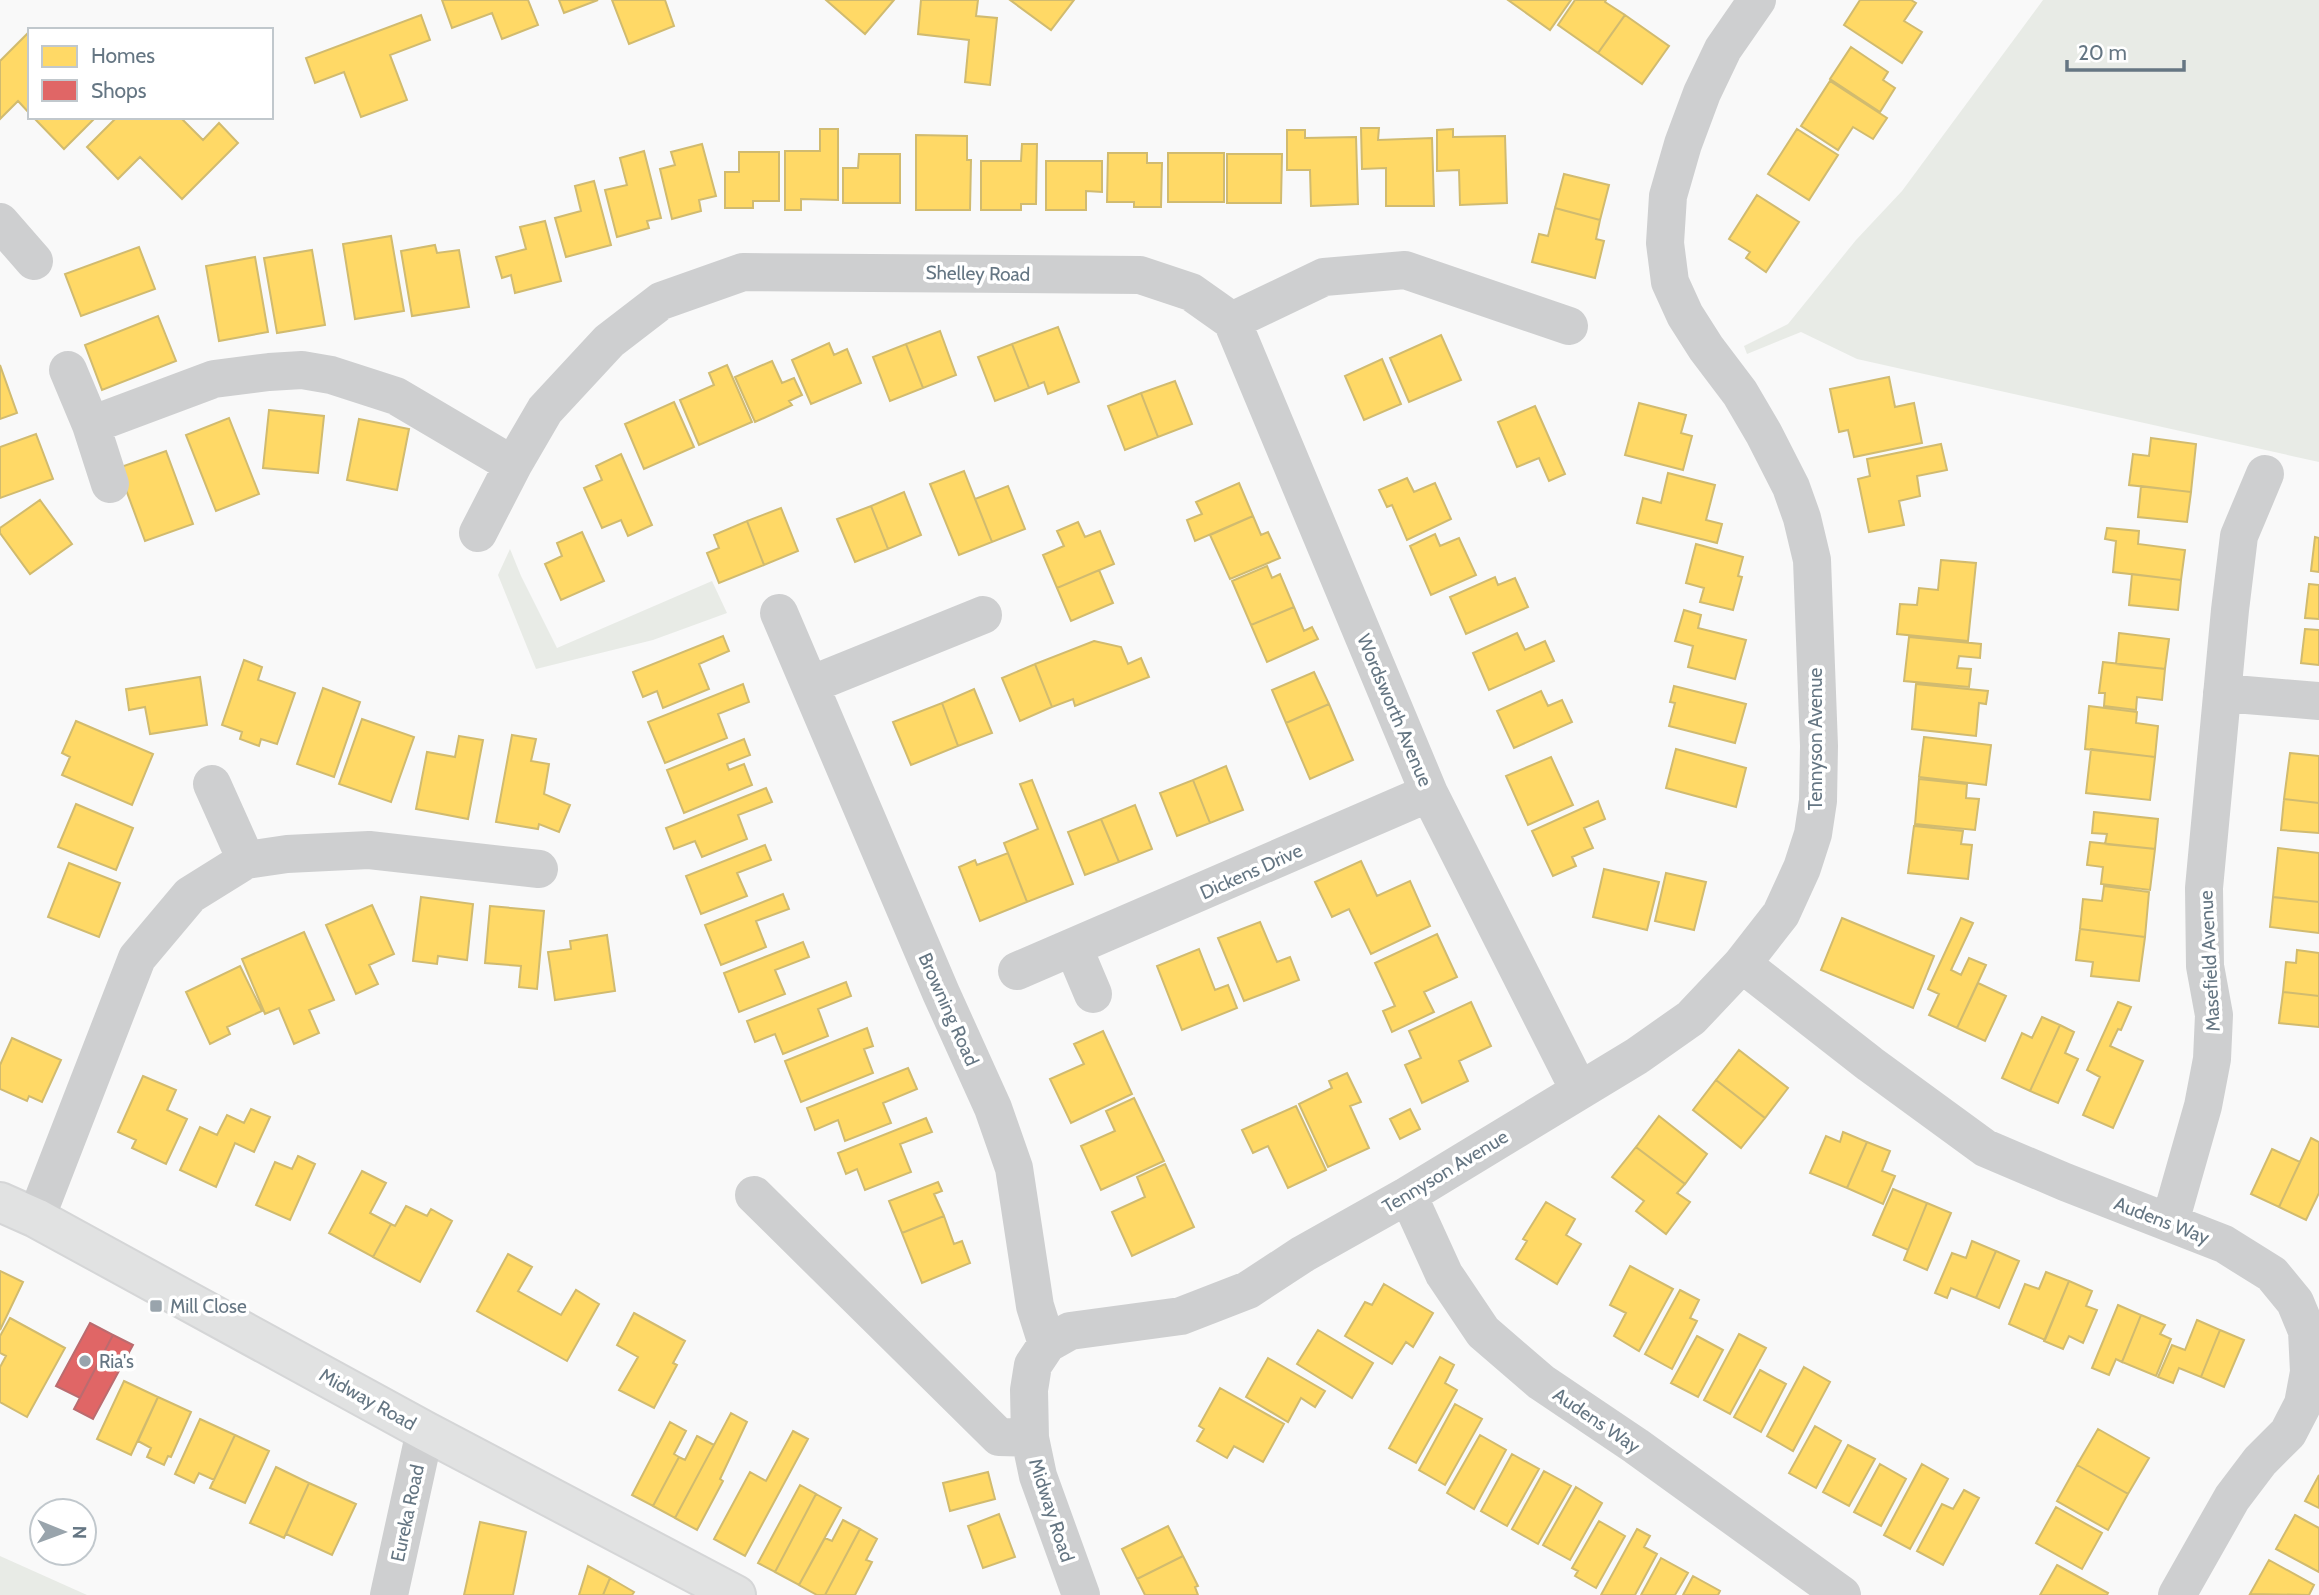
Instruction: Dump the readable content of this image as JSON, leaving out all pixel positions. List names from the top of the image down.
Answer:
{
  "streets": {
    "main road": ["Midway Road"],
    "street": [
      "Shelley Road",
      "Wordsworth Avenue",
      "Tennyson Avenue",
      "Dickens Drive",
      "Masefield Avenue",
      "Browning Road",
      "Audens Way",
      "Eureka Road"
    ]
  },
  "crossings": [
    ["Shelley Road", "Wordsworth Avenue"],
    ["Wordsworth Avenue", "Tennyson Avenue"],
    ["Wordsworth Avenue", "Dickens Drive"],
    ["Tennyson Avenue", "Browning Road"],
    ["Tennyson Avenue", "Audens Way"],
    ["Tennyson Avenue", "Midway Road"],
    ["Masefield Avenue", "Audens Way"],
    ["Browning Road", "Midway Road"],
    ["Midway Road", "Eureka Road"]
  ],
  "places": {
    "transit": ["Mill Close"],
    "other": ["Ria's"]
  },
  "legend": ["Homes", "Shops"],
  "scale_bar": "20 m",
  "north": "right"
}
